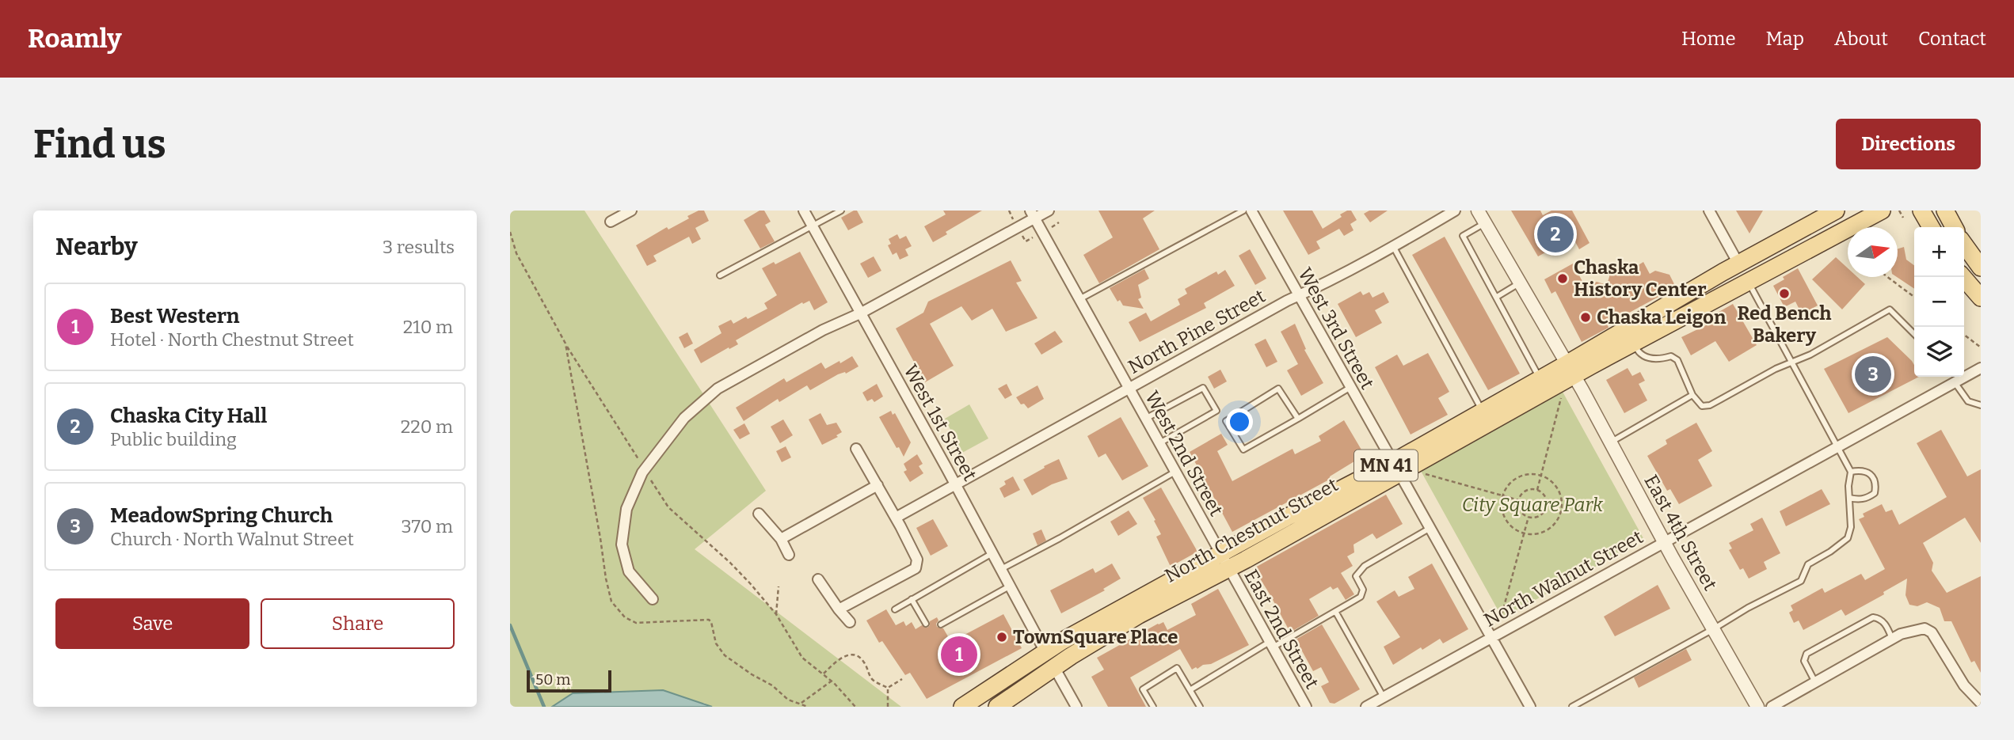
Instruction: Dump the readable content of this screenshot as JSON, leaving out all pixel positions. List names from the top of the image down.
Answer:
{
  "streets": {
    "main road": ["MN 41", "North Chestnut Street"],
    "street": [
      "West 3rd Street",
      "North Pine Street",
      "West 1st Street",
      "West 2nd Street",
      "East 4th Street",
      "North Walnut Street",
      "East 2nd Street"
    ]
  },
  "crossings": [
    ["West 3rd Street", "North Pine Street"],
    ["West 3rd Street", "North Chestnut Street"],
    ["West 3rd Street", "North Walnut Street"],
    ["North Pine Street", "West 1st Street"],
    ["North Pine Street", "West 2nd Street"],
    ["West 1st Street", "North Chestnut Street"],
    ["West 2nd Street", "North Chestnut Street"],
    ["West 2nd Street", "East 2nd Street"],
    ["North Chestnut Street", "East 4th Street"],
    ["North Chestnut Street", "East 2nd Street"],
    ["East 4th Street", "North Walnut Street"]
  ],
  "parks": ["City Square Park"],
  "places": [
    "Chaska History Center",
    "Red Bench Bakery",
    "Chaska Leigon",
    "TownSquare Place"
  ],
  "scale_bar": "50 m",
  "north": "right",
  "page": {
    "header": "Roamly",
    "nav": [
      "Home",
      "Map",
      "About",
      "Contact"
    ],
    "buttons": [
      "Directions",
      ["Save", "Share"]
    ],
    "title": "Find us",
    "heading": ["Nearby", "3 results"],
    "pins": ["2", "3", "1"],
    "map_buttons": ["+", "−"],
    "list": [
      {
        "mark": "1",
        "name": "Best Western",
        "note": "Hotel · North Chestnut Street",
        "value": "210 m"
      },
      {
        "mark": "2",
        "name": "Chaska City Hall",
        "note": "Public building",
        "value": "220 m"
      },
      {
        "mark": "3",
        "name": "MeadowSpring Church",
        "note": "Church · North Walnut Street",
        "value": "370 m"
      }
    ],
    "scale": "50 m"
  }
}
